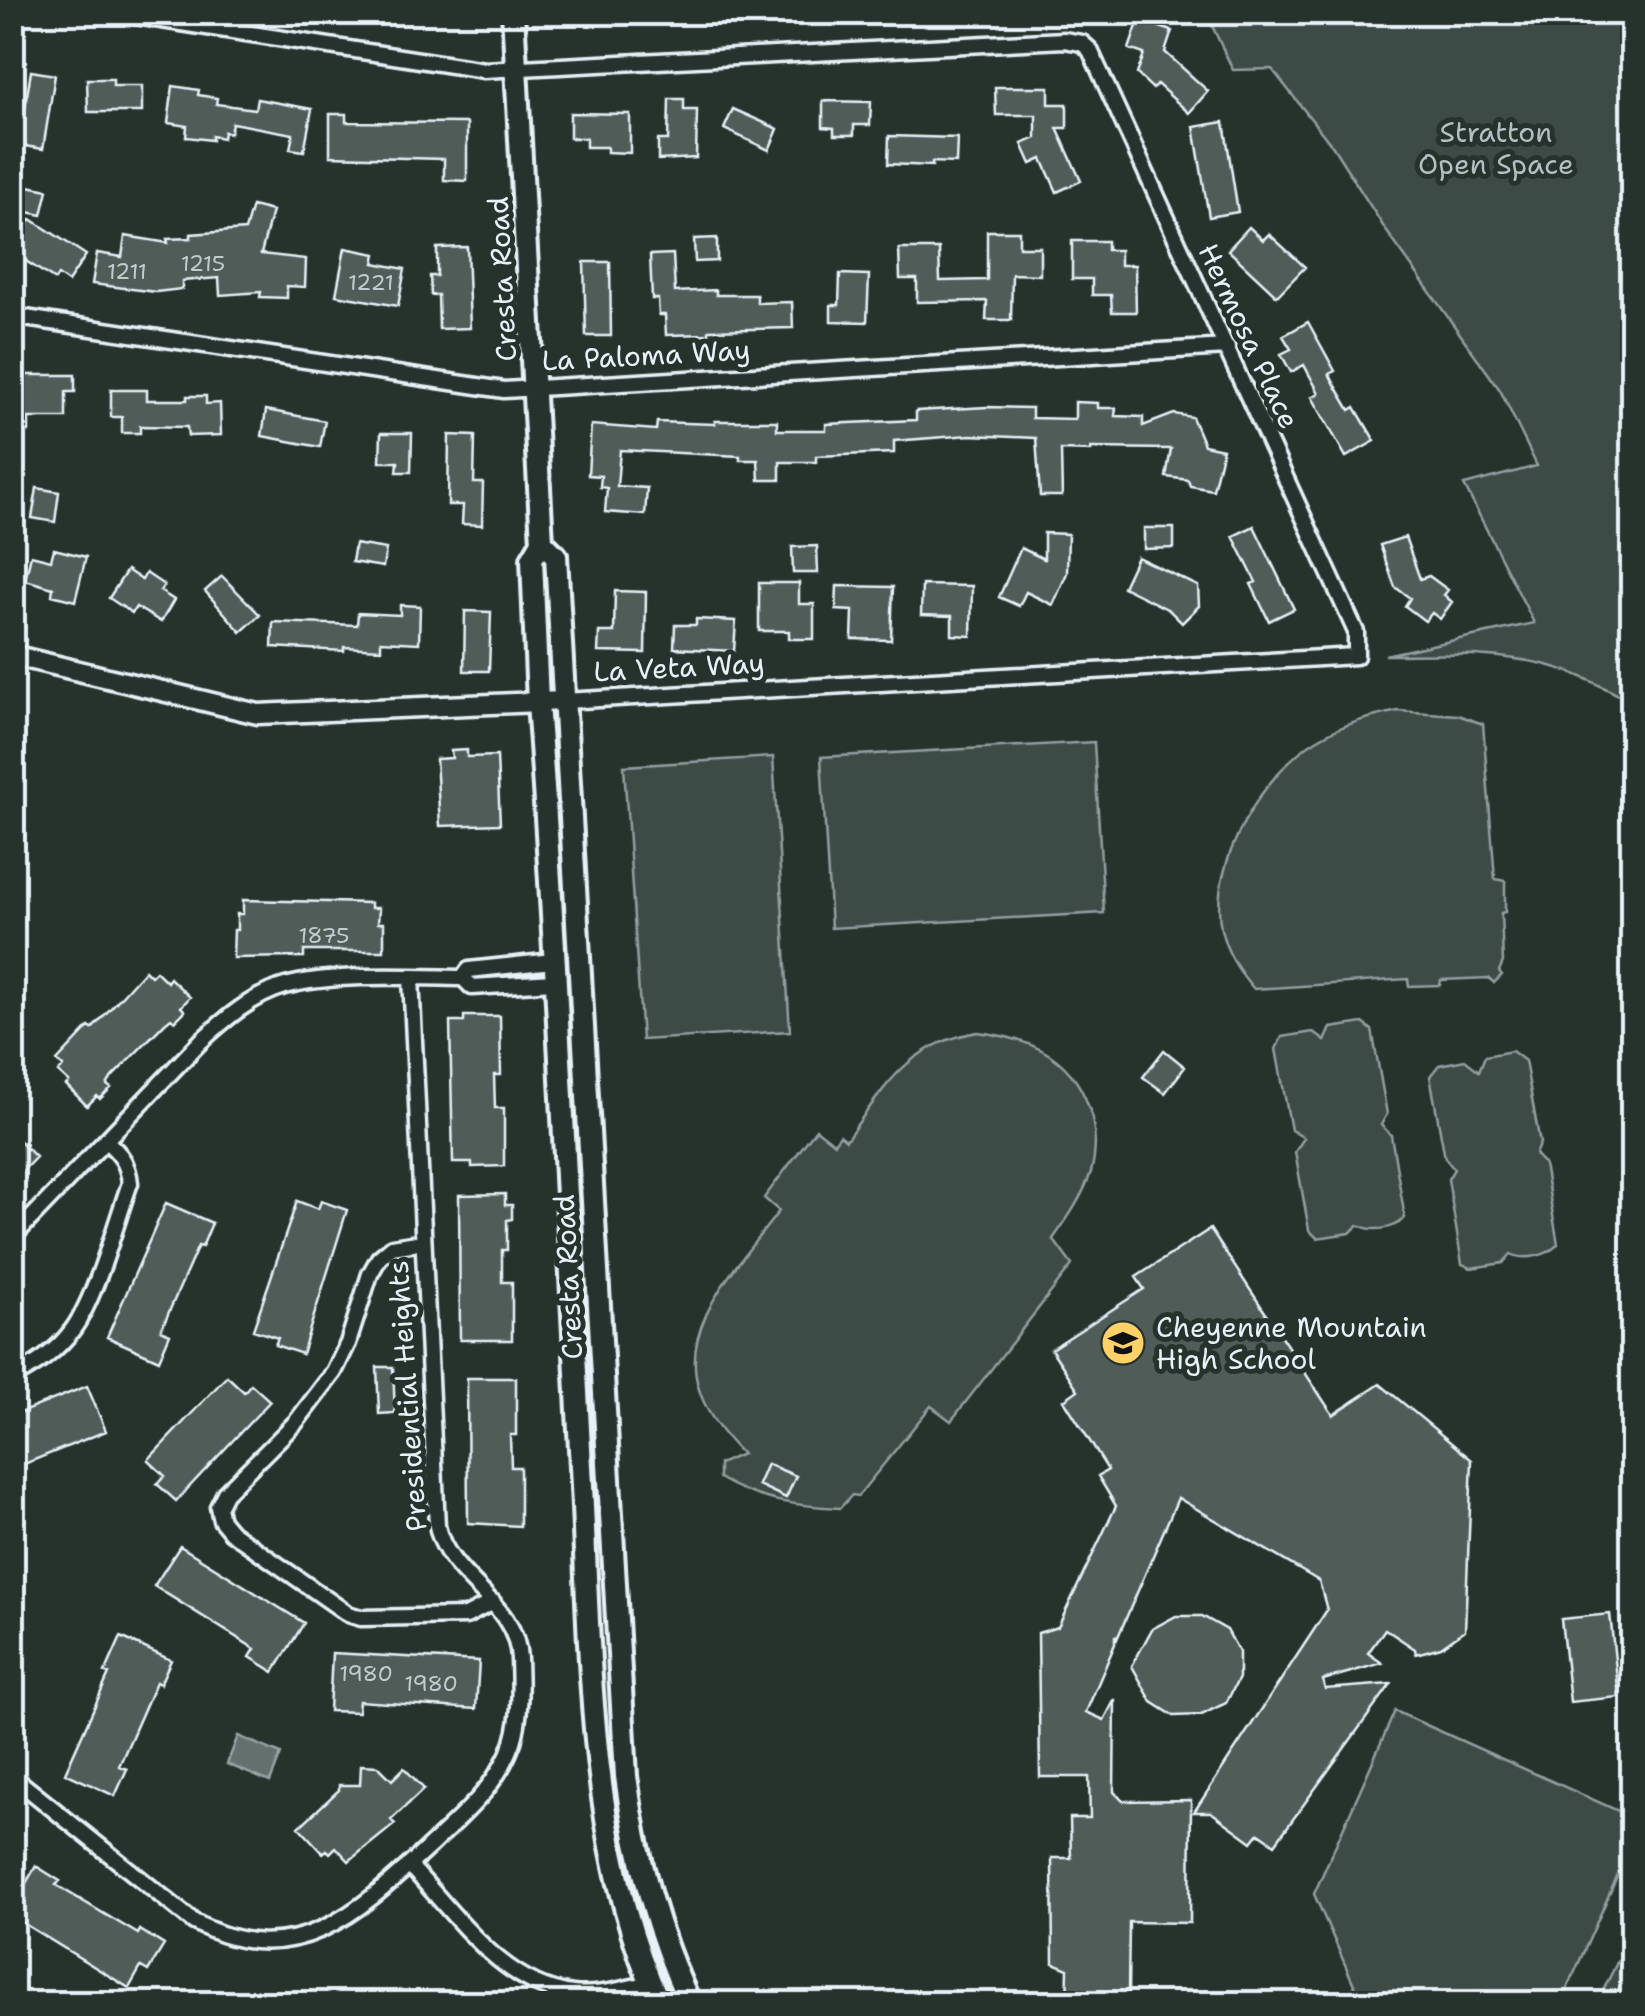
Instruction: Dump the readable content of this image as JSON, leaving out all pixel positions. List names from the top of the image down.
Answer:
{
  "streets": {
    "main road": ["Cresta Road"],
    "street": [
      "Hermosa Place",
      "La Paloma Way",
      "La Veta Way",
      "Presidential Heights"
    ]
  },
  "crossings": [
    ["Cresta Road", "Hermosa Place"],
    ["Cresta Road", "La Paloma Way"],
    ["Cresta Road", "La Veta Way"],
    ["Hermosa Place", "La Paloma Way"],
    ["Hermosa Place", "La Veta Way"]
  ],
  "parks": ["Stratton Open Space"],
  "places": {
    "school or university": ["Cheyenne Mountain High School"]
  },
  "house_numbers": [
    "1215",
    "1211",
    "1221",
    "1875",
    "1980",
    "1980"
  ]
}
